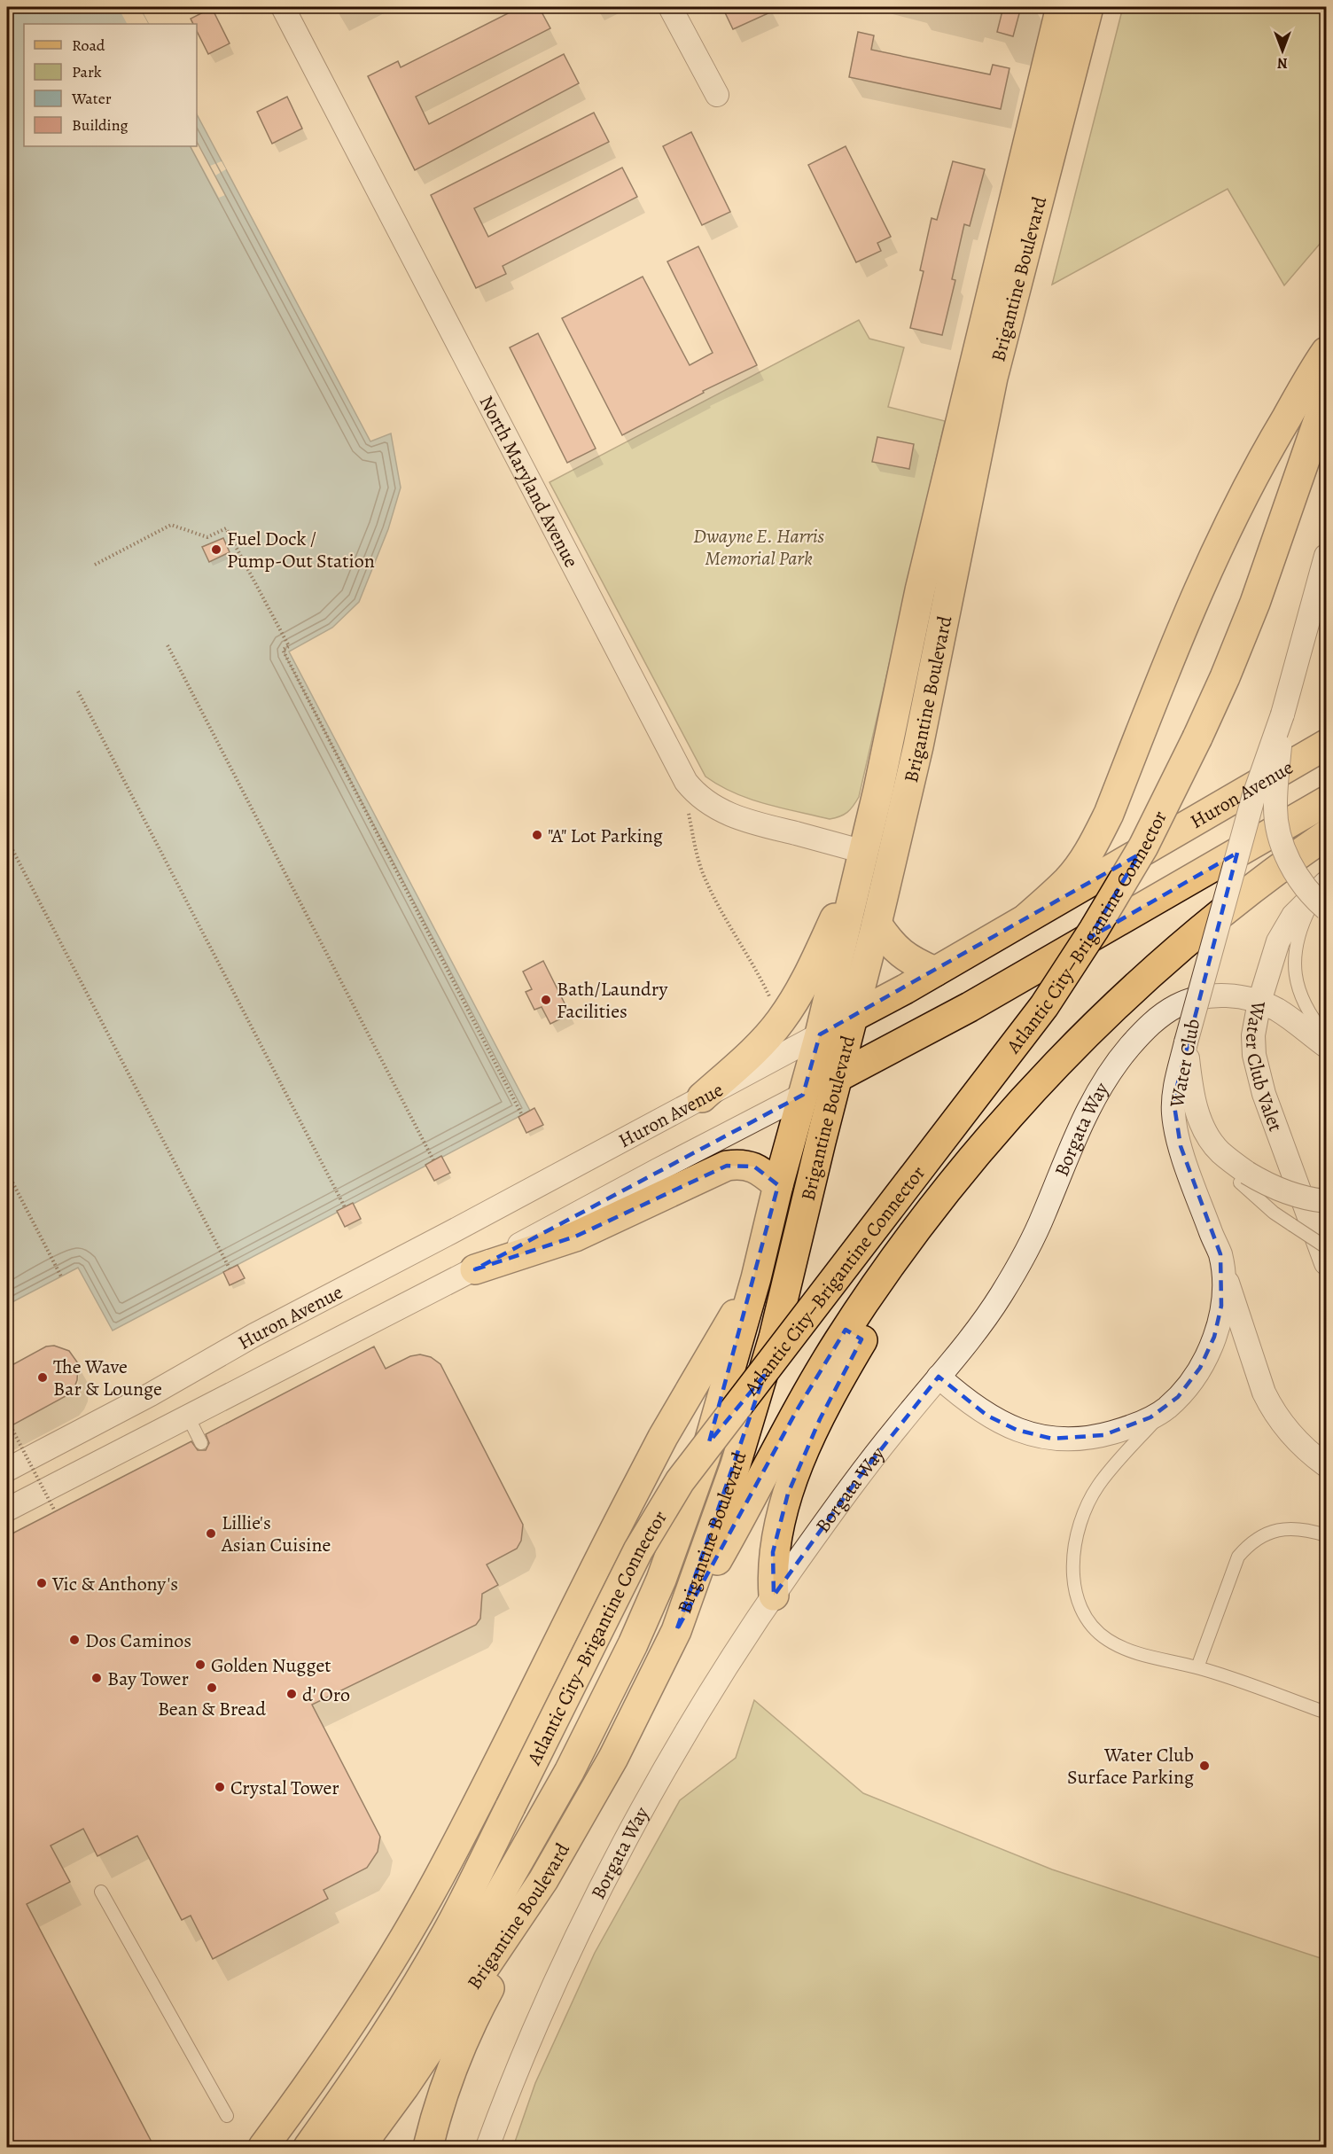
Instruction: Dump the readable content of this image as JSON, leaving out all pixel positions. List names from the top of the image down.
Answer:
{
  "streets": {
    "main road": ["Brigantine Boulevard", "Huron Avenue", "Atlantic City–Brigantine Connector"],
    "street": [
      "North Maryland Avenue",
      "Water Club",
      "Water Club Valet",
      "Borgata Way"
    ]
  },
  "crossings": [
    ["Brigantine Boulevard", "North Maryland Avenue"],
    ["Brigantine Boulevard", "Huron Avenue"],
    ["Brigantine Boulevard", "Atlantic City–Brigantine Connector"],
    ["Water Club", "Borgata Way"],
    ["Water Club Valet", "Borgata Way"]
  ],
  "parks": ["Dwayne E. Harris Memorial Park"],
  "places": [
    "Fuel Dock / Pump-Out Station",
    "\"A\" Lot Parking",
    "Bath/Laundry Facilities",
    "The Wave Bar & Lounge",
    "Lillie's Asian Cuisine",
    "Vic & Anthony's",
    "Dos Caminos",
    "Golden Nugget",
    "Bay Tower",
    "Bean & Bread",
    "d' Oro",
    "Water Club Surface Parking",
    "Crystal Tower"
  ],
  "legend": [
    "Road",
    "Park",
    "Water",
    "Building"
  ],
  "north": "bottom"
}
